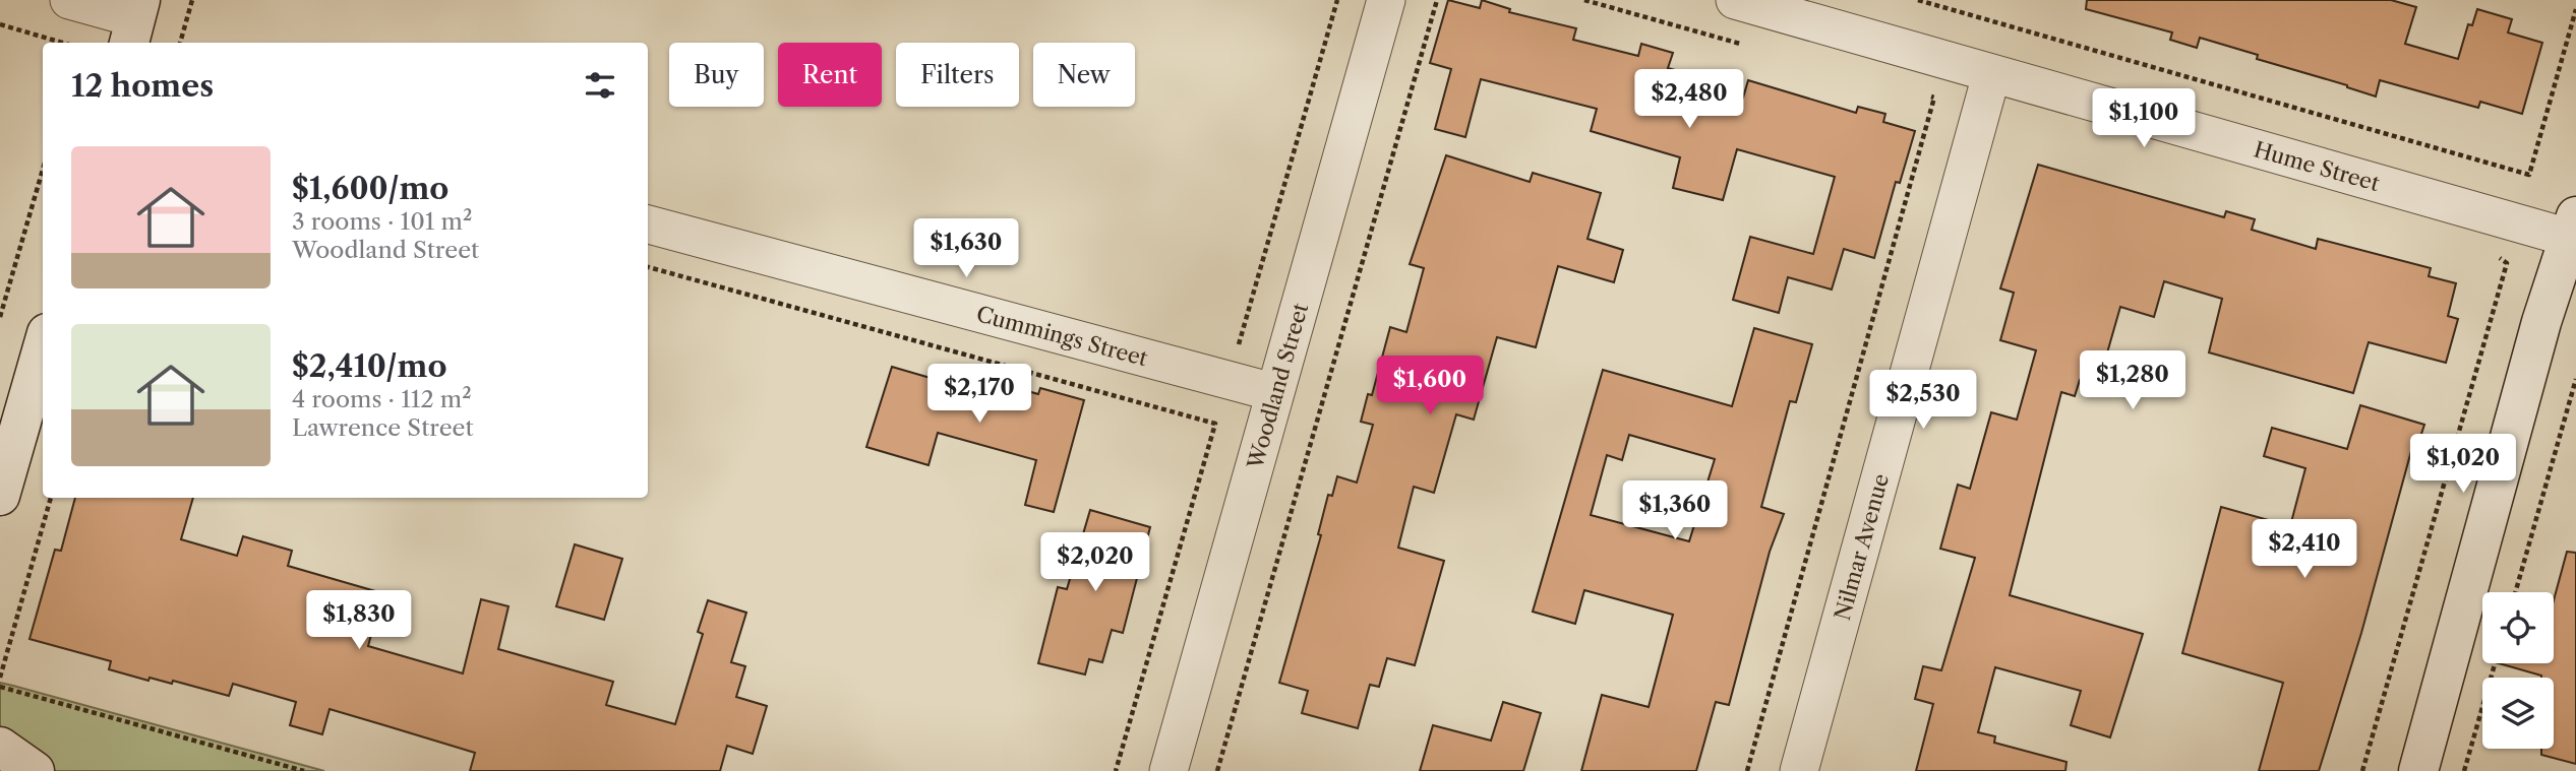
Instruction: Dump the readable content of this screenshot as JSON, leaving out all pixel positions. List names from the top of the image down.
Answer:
{
  "streets": {
    "street": [
      "Hume Street",
      "Cummings Street",
      "Woodland Street",
      "Nilmar Avenue"
    ]
  },
  "crossings": [
    ["Hume Street", "Nilmar Avenue"],
    ["Cummings Street", "Woodland Street"]
  ],
  "page": {
    "chip": [
      "Buy",
      "Rent",
      "Filters",
      "New"
    ],
    "heading": "12 homes",
    "price": [
      "$2,480",
      "$1,100",
      "$1,630",
      "$1,280",
      "$1,600",
      "$2,170",
      "$2,530",
      "$1,020",
      "$1,360",
      "$2,410",
      "$2,020",
      "$1,830"
    ],
    "list": [
      {
        "name": "$1,600/mo",
        "note": "3 rooms · 101 m² · Woodland Street"
      },
      {
        "name": "$2,410/mo",
        "note": "4 rooms · 112 m² · Lawrence Street"
      }
    ]
  }
}
